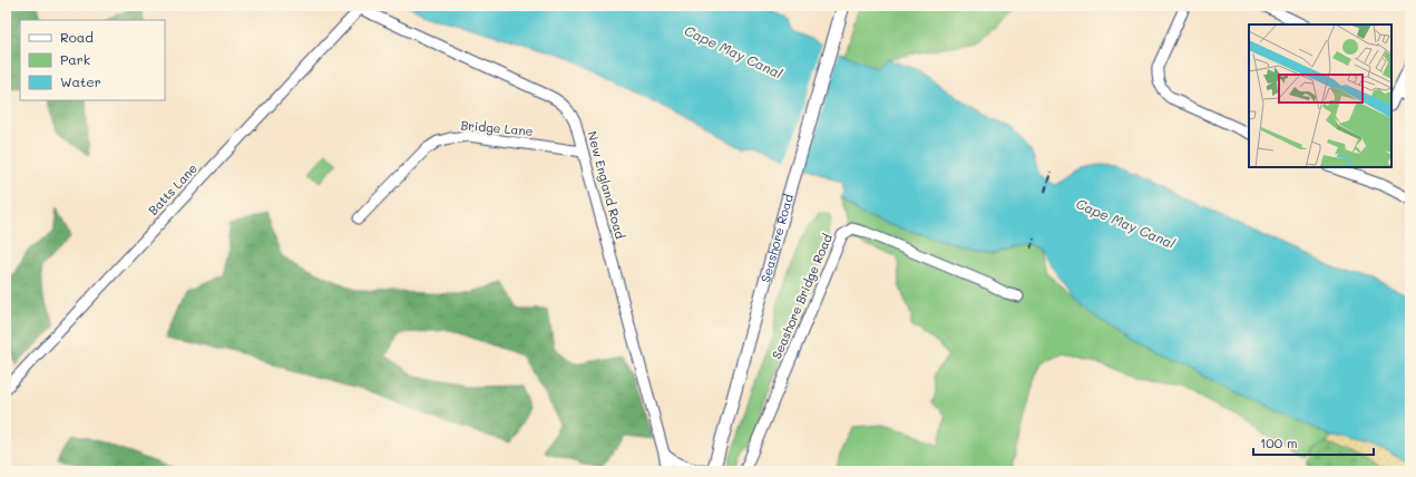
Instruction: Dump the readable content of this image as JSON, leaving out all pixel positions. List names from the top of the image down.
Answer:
{
  "streets": {
    "main road": ["Seashore Road"],
    "street": [
      "Bridge Lane",
      "New England Road",
      "Batts Lane",
      "Seashore Bridge Road"
    ]
  },
  "crossings": [
    ["Bridge Lane", "New England Road"],
    ["New England Road", "Batts Lane"]
  ],
  "water": ["Cape May Canal"],
  "legend": ["Road", "Park", "Water"],
  "scale_bar": "100 m"
}
